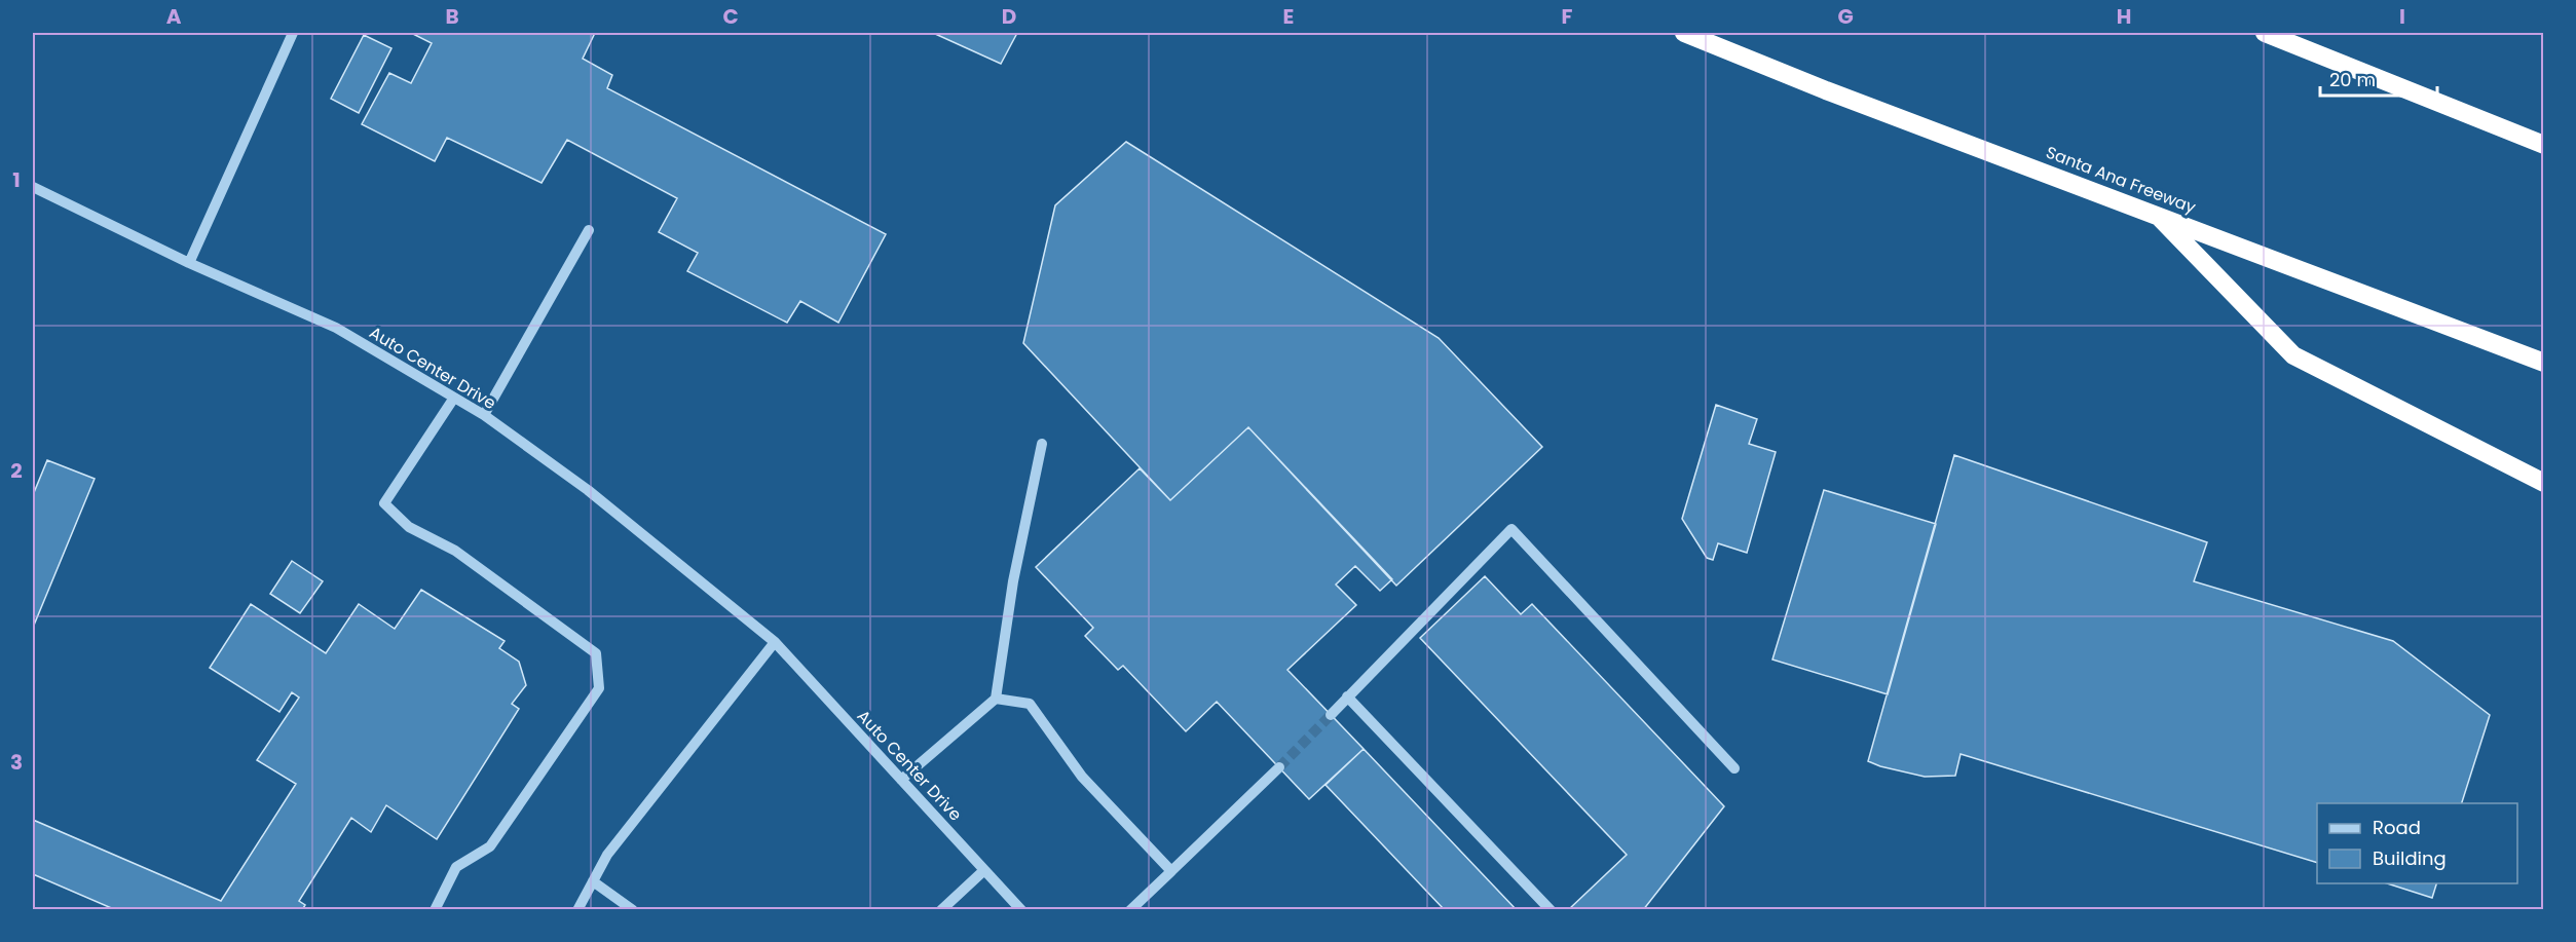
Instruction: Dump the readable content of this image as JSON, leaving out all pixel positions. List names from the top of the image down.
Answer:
{
  "streets": {
    "highway": ["Santa Ana Freeway"],
    "street": ["Auto Center Drive"]
  },
  "legend": ["Road", "Building"],
  "scale_bar": "20 m",
  "grid": {
    "columns": [
      "A",
      "B",
      "C",
      "D",
      "E",
      "F",
      "G",
      "H",
      "I"
    ],
    "rows": ["1", "2", "3"]
  }
}
